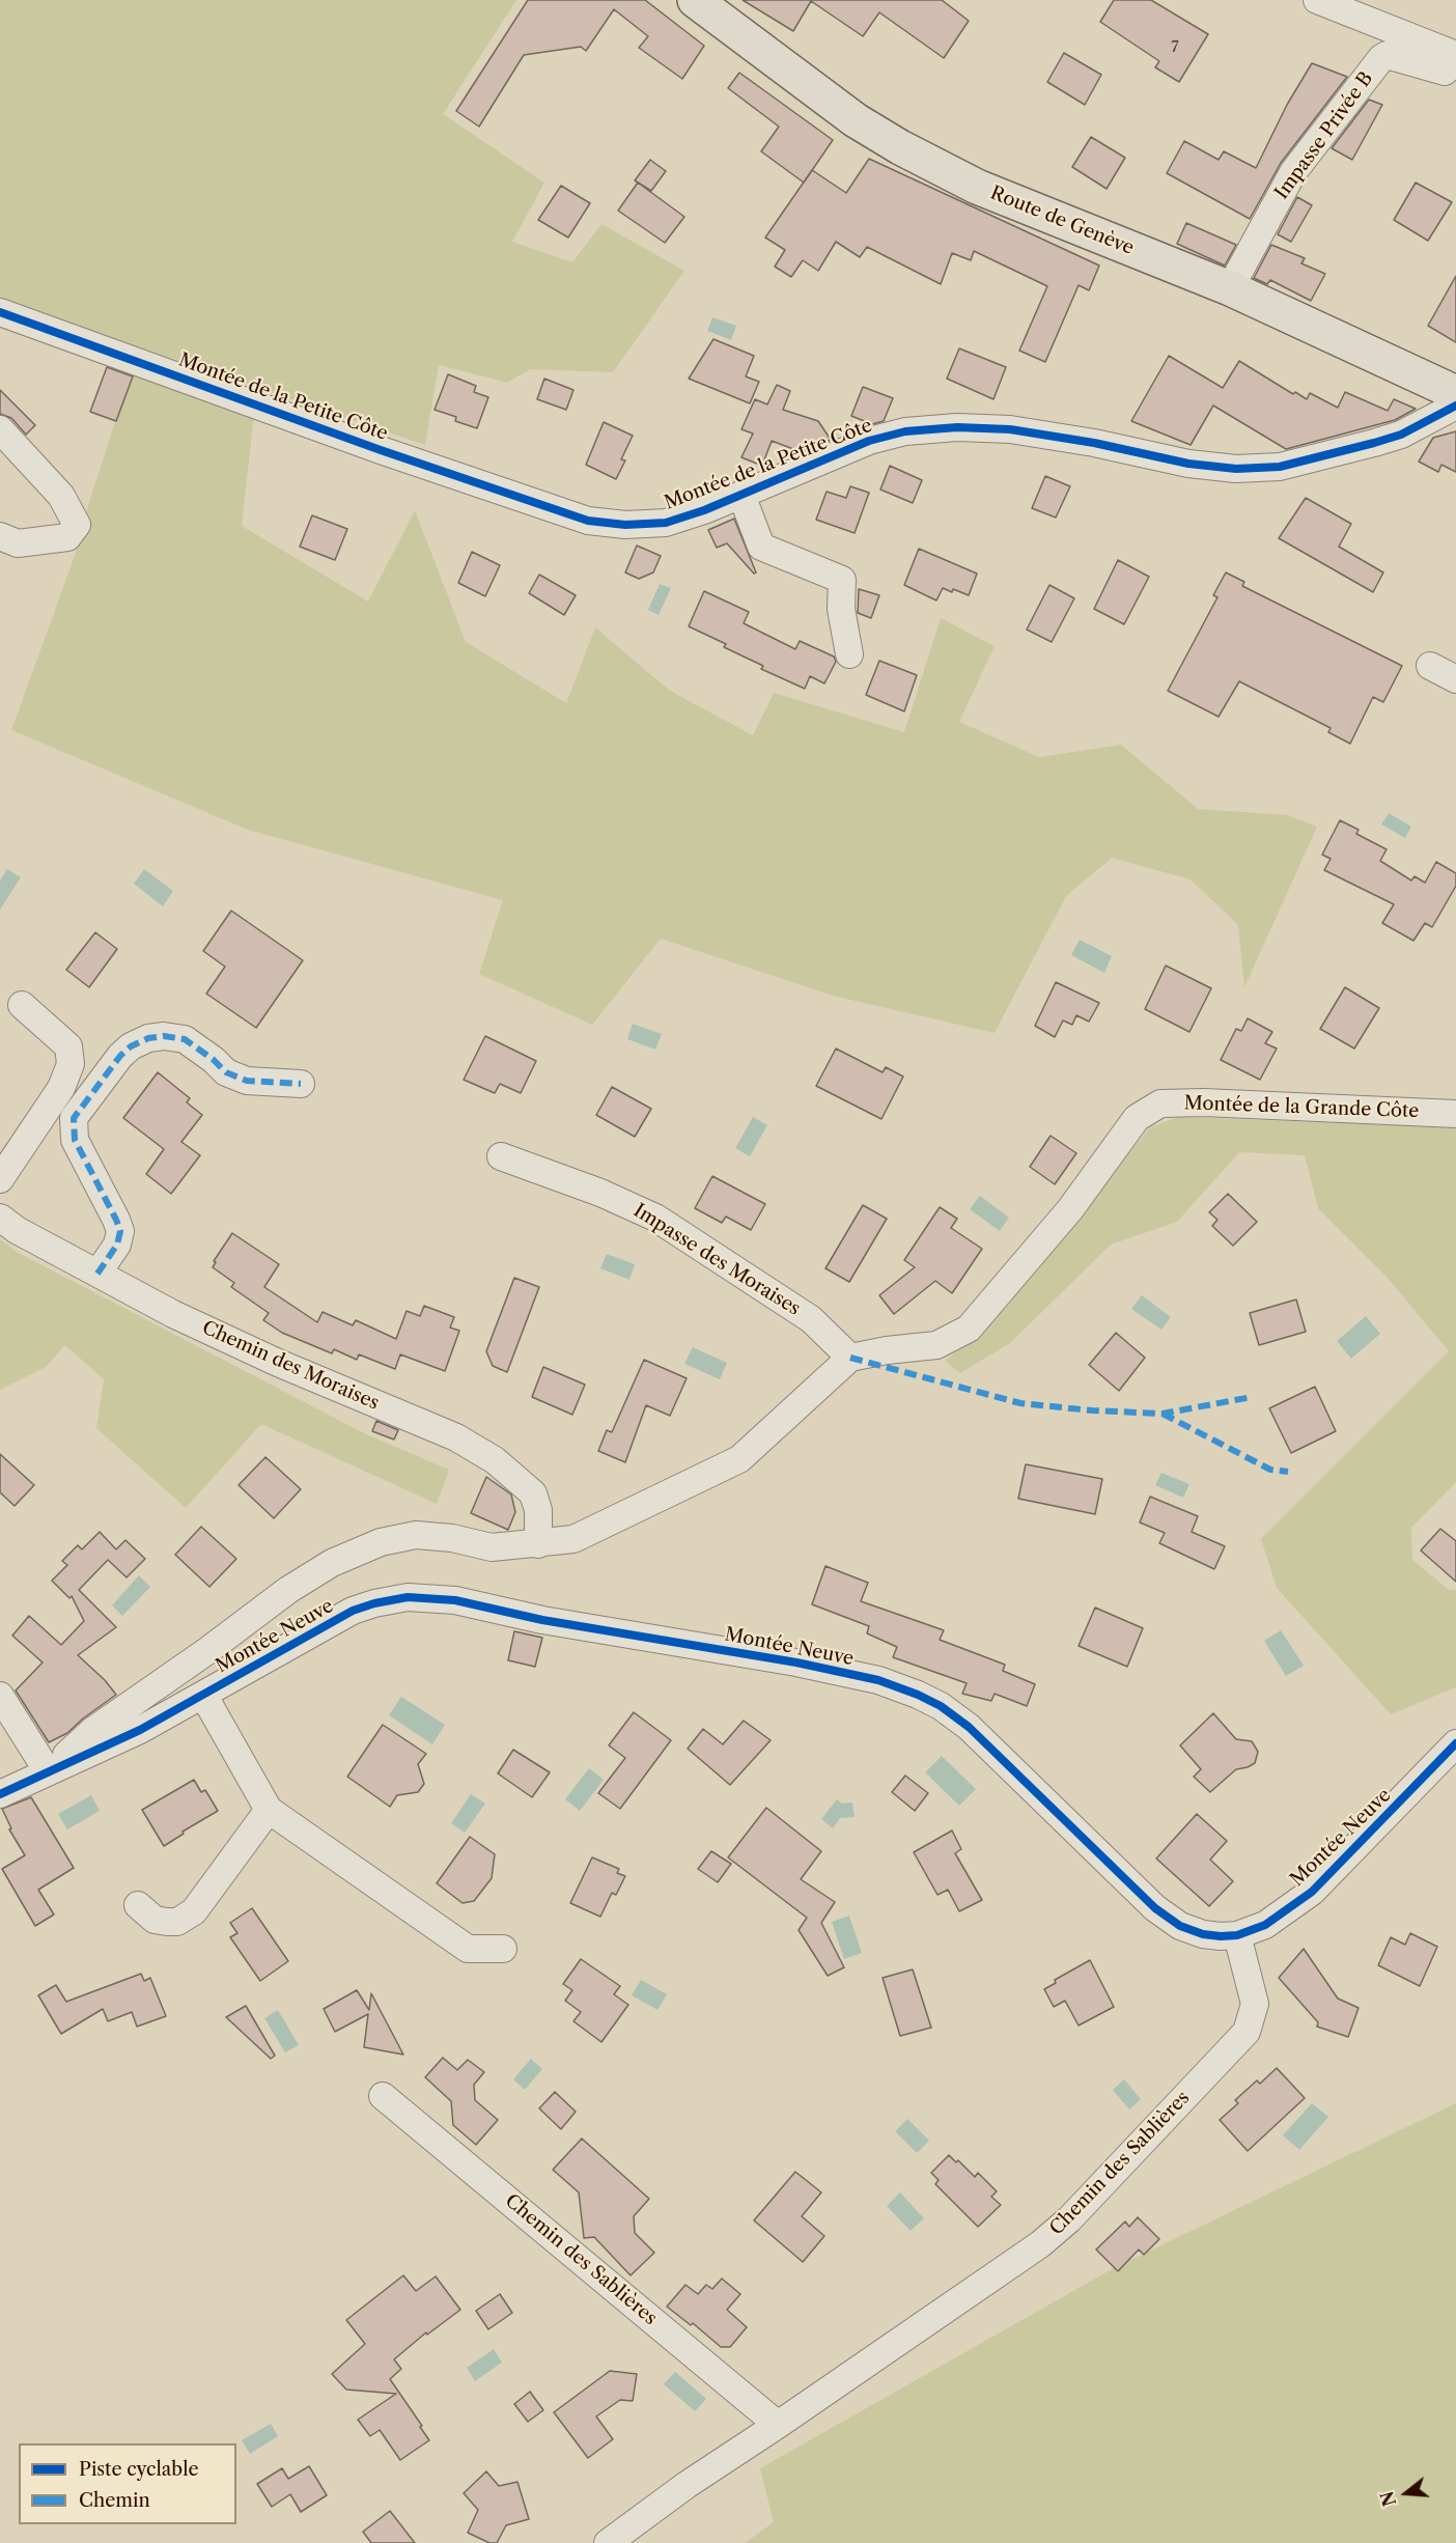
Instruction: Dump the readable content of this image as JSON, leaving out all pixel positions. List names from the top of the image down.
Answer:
{
  "streets": {
    "main road": ["Route de Genève"],
    "street": [
      "Impasse Privée B",
      "Montée de la Petite Côte",
      "Montée de la Grande Côte",
      "Impasse des Moraises",
      "Chemin des Moraises",
      "Montée Neuve",
      "Chemin des Sablières"
    ]
  },
  "crossings": [
    ["Impasse Privée B", "Route de Genève"],
    ["Montée de la Grande Côte", "Impasse des Moraises"],
    ["Montée Neuve", "Chemin des Sablières"]
  ],
  "house_numbers": ["7"],
  "legend": ["Piste cyclable", "Chemin"],
  "north": "left"
}
